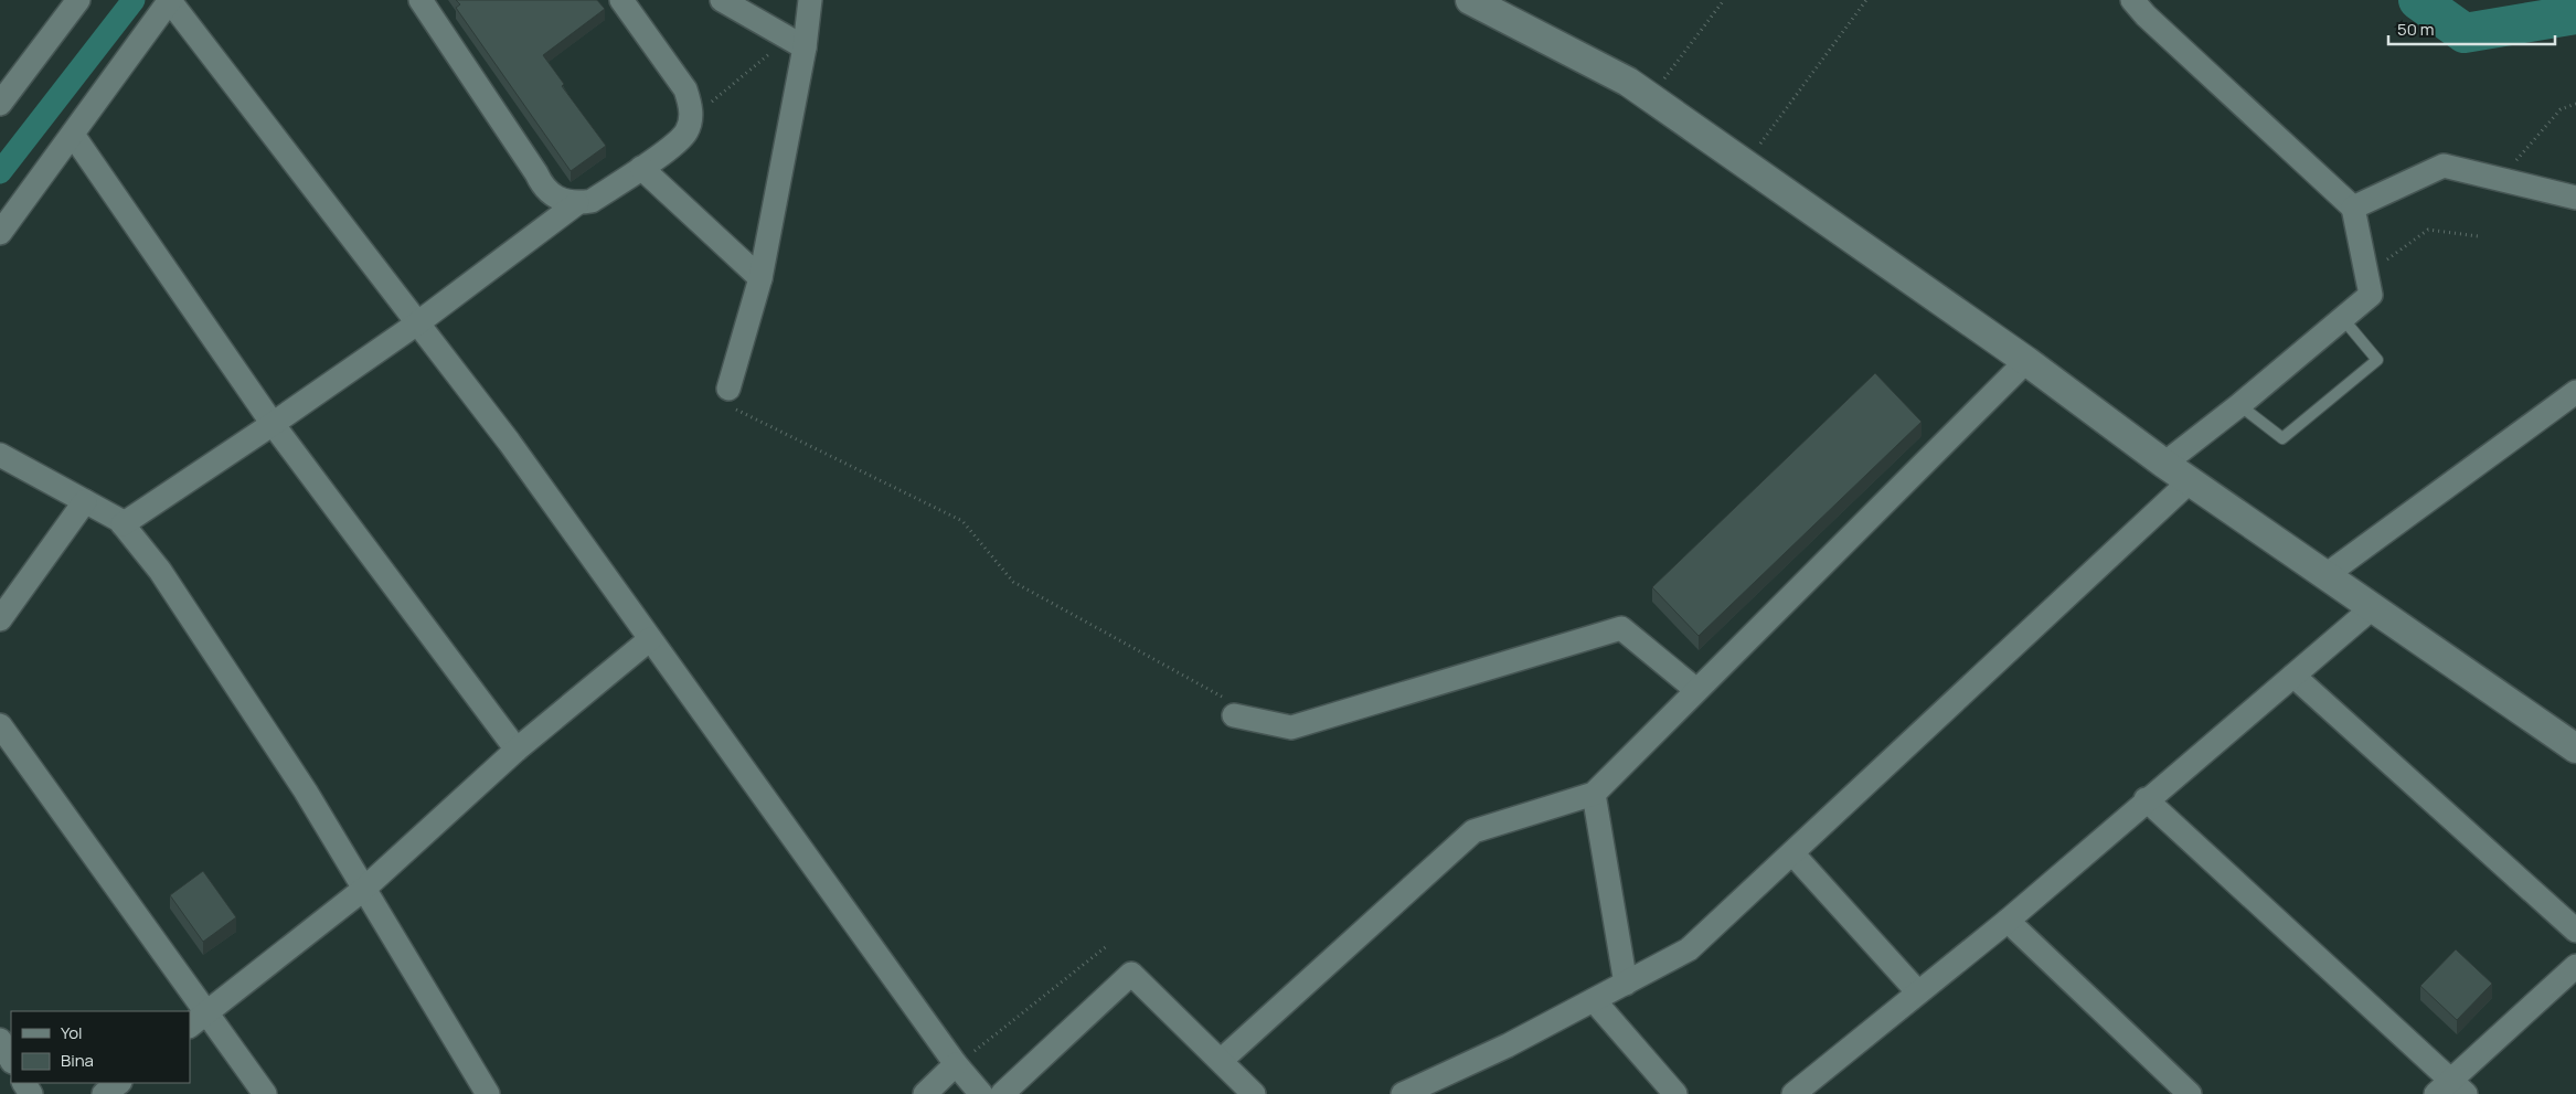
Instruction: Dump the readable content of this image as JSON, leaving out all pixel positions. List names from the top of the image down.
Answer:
{
  "legend": ["Yol", "Bina"],
  "scale_bar": "50 m"
}
